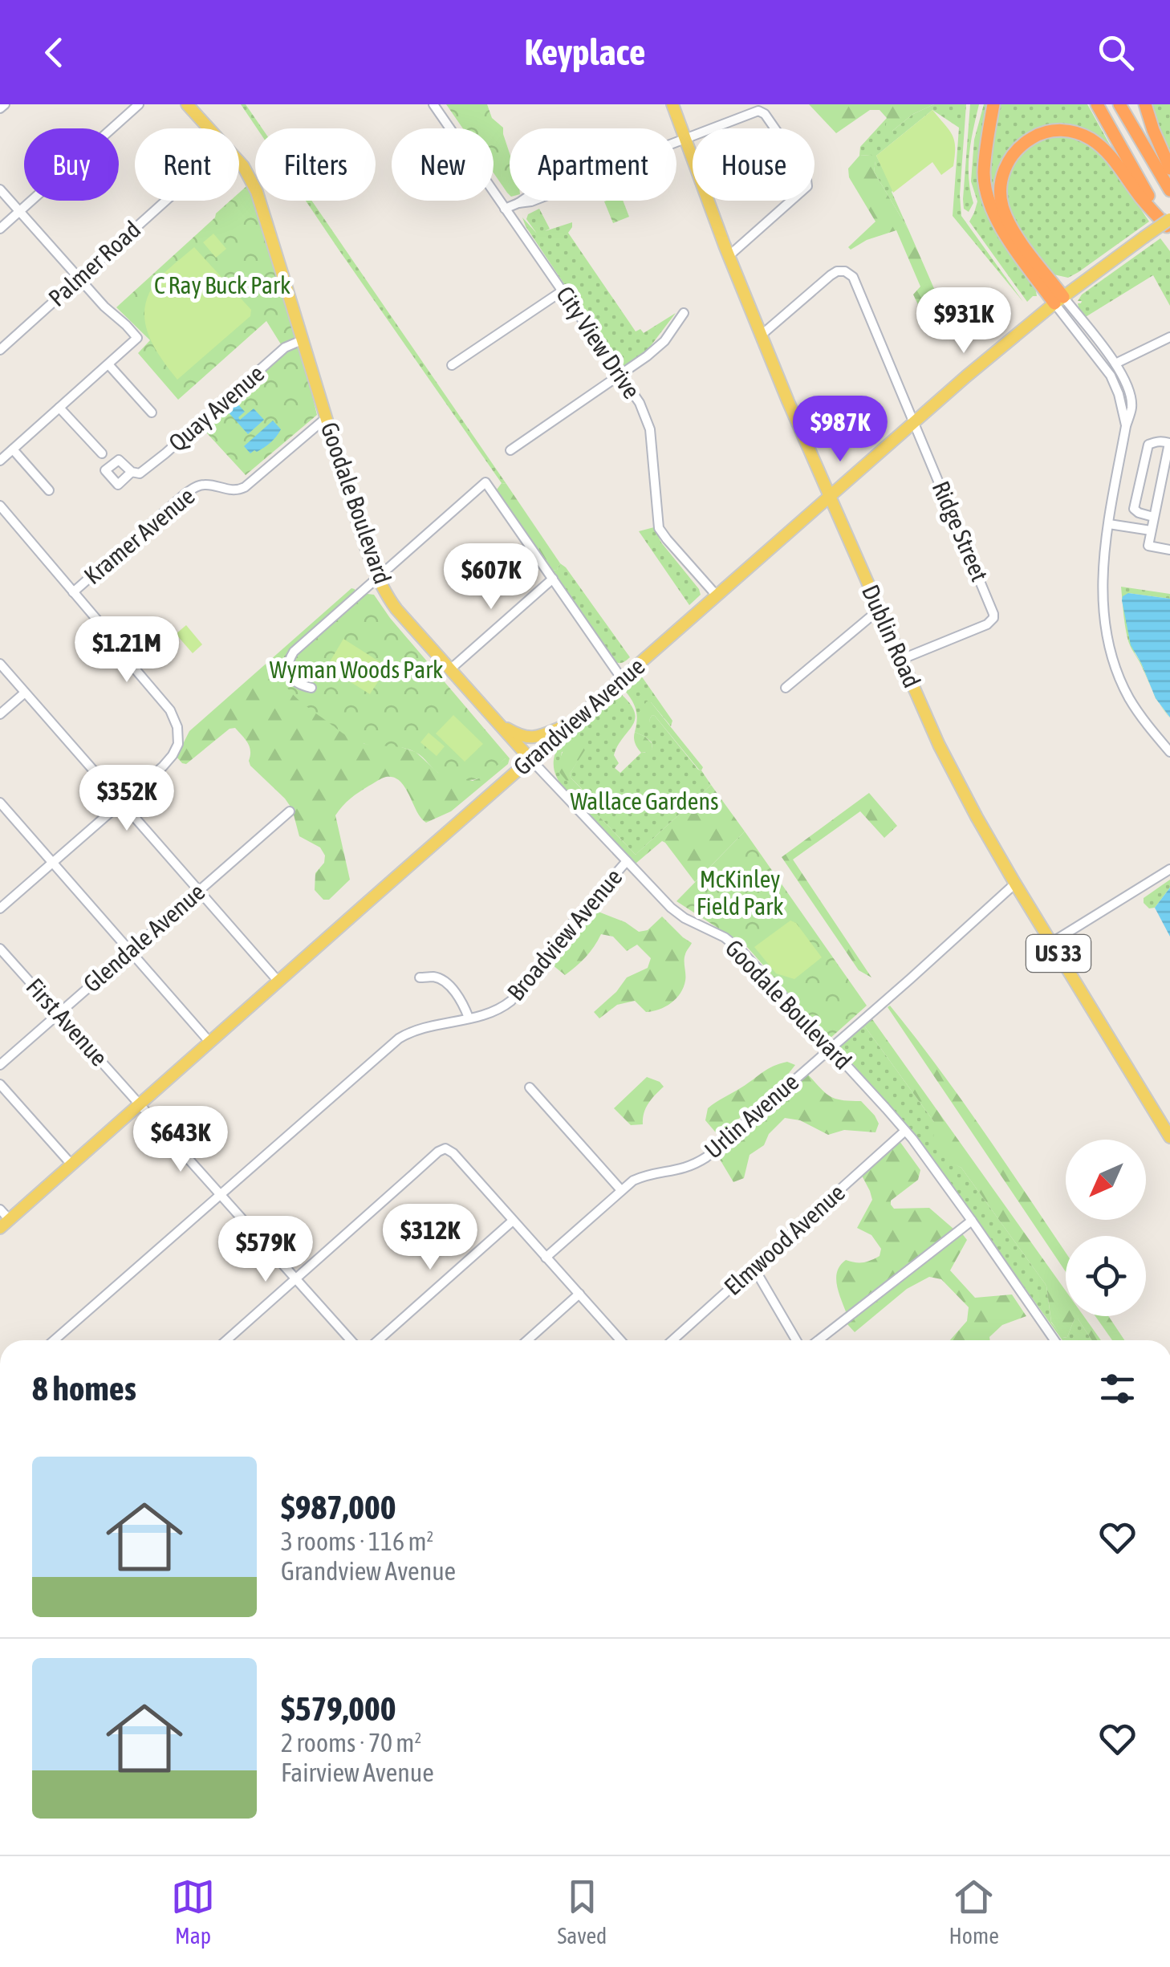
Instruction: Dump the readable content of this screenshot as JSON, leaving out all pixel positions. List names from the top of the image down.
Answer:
{
  "streets": {
    "main road": [
      "Goodale Boulevard",
      "Dublin Road",
      "Grandview Avenue",
      "US 33"
    ],
    "street": [
      "Palmer Road",
      "City View Drive",
      "Quay Avenue",
      "Ridge Street",
      "Kramer Avenue",
      "Broadview Avenue",
      "Glendale Avenue",
      "First Avenue",
      "Urlin Avenue",
      "Elmwood Avenue"
    ]
  },
  "crossings": [
    ["City View Drive", "Grandview Avenue"],
    ["Quay Avenue", "Goodale Boulevard"],
    ["Goodale Boulevard", "Kramer Avenue"],
    ["Goodale Boulevard", "Grandview Avenue"],
    ["Goodale Boulevard", "Broadview Avenue"],
    ["Goodale Boulevard", "Urlin Avenue"],
    ["Goodale Boulevard", "Elmwood Avenue"],
    ["Ridge Street", "Dublin Road"],
    ["Ridge Street", "Grandview Avenue"],
    ["Dublin Road", "Grandview Avenue"],
    ["Dublin Road", "Urlin Avenue"],
    ["Grandview Avenue", "First Avenue"],
    ["Broadview Avenue", "First Avenue"],
    ["Glendale Avenue", "First Avenue"]
  ],
  "parks": [
    "C Ray Buck Park",
    "Wyman Woods Park",
    "Wallace Gardens",
    "McKinley Field Park"
  ],
  "north": "bottom left",
  "page": {
    "header": "Keyplace",
    "chip": [
      "Buy",
      "Rent",
      "Filters",
      "New",
      "Apartment",
      "House"
    ],
    "price": [
      "$931K",
      "$987K",
      "$607K",
      "$1.21M",
      "$352K",
      "$643K",
      "$312K",
      "$579K"
    ],
    "heading": "8 homes",
    "list": [
      {
        "name": "$987,000",
        "note": "3 rooms · 116 m² · Grandview Avenue"
      },
      {
        "name": "$579,000",
        "note": "2 rooms · 70 m² · Fairview Avenue"
      }
    ],
    "tabs": ["Map", "Saved", "Home"]
  }
}
